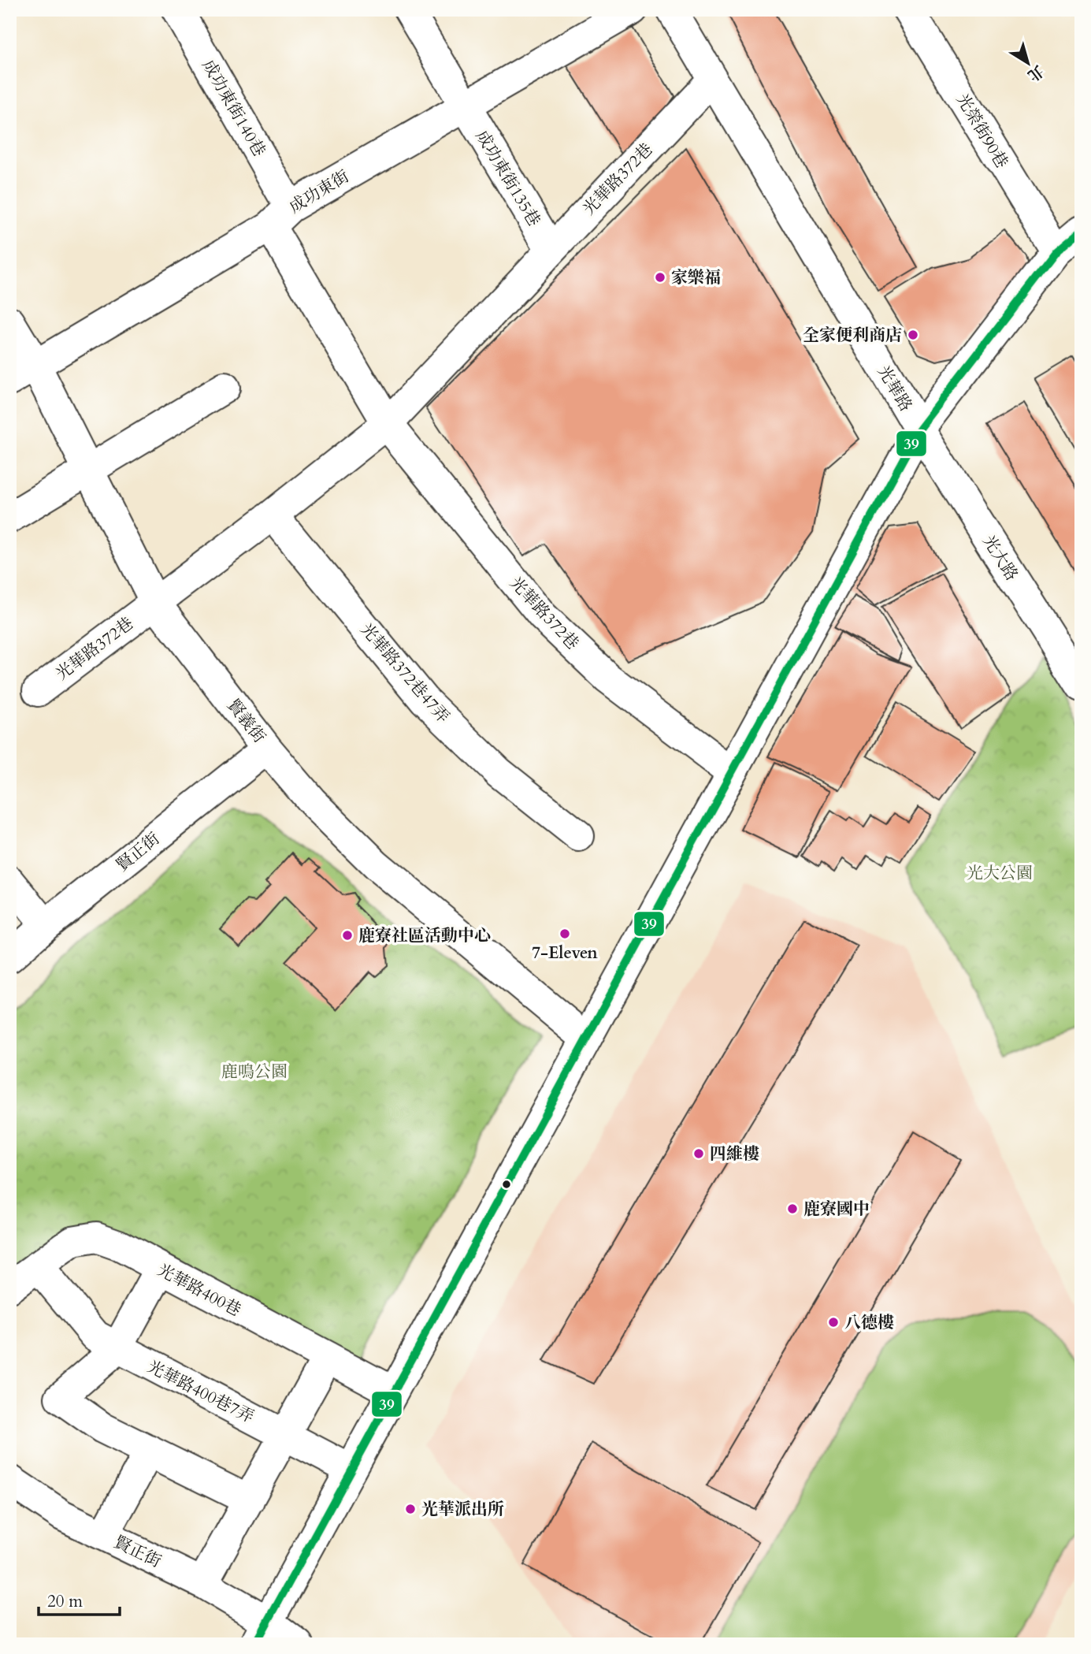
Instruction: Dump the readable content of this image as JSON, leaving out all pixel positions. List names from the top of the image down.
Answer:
{
  "streets": {
    "street": [
      "成功東街140巷",
      "光榮街90巷",
      "成功東街135巷",
      "光華路372巷",
      "成功東街",
      "光華路",
      "光大路",
      "光華路372巷47弄",
      "賢義街",
      "賢正街",
      "光華路400巷",
      "光華路400巷7弄"
    ]
  },
  "crossings": [
    ["成功東街140巷", "光華路372巷"],
    ["成功東街140巷", "成功東街"],
    ["成功東街135巷", "光華路372巷"],
    ["成功東街135巷", "成功東街"],
    ["光華路372巷", "成功東街"],
    ["光華路372巷", "光華路"],
    ["光華路372巷", "光華路372巷47弄"],
    ["光華路372巷", "賢義街"],
    ["成功東街", "賢義街"],
    ["光華路", "光大路"],
    ["光華路", "賢義街"],
    ["光華路", "賢正街"],
    ["光華路", "光華路400巷"],
    ["光華路", "光華路400巷7弄"],
    ["賢義街", "賢正街"],
    ["光華路400巷", "光華路400巷7弄"]
  ],
  "parks": ["光大公園", "鹿鳴公園"],
  "places": [
    "家樂福",
    "全家便利商店",
    "7-Eleven",
    "鹿寮社區活動中心",
    "四維樓",
    "鹿寮國中",
    "八德樓",
    "光華派出所"
  ],
  "lines": ["transit line 39"],
  "scale_bar": "20 m",
  "north": "bottom right"
}
